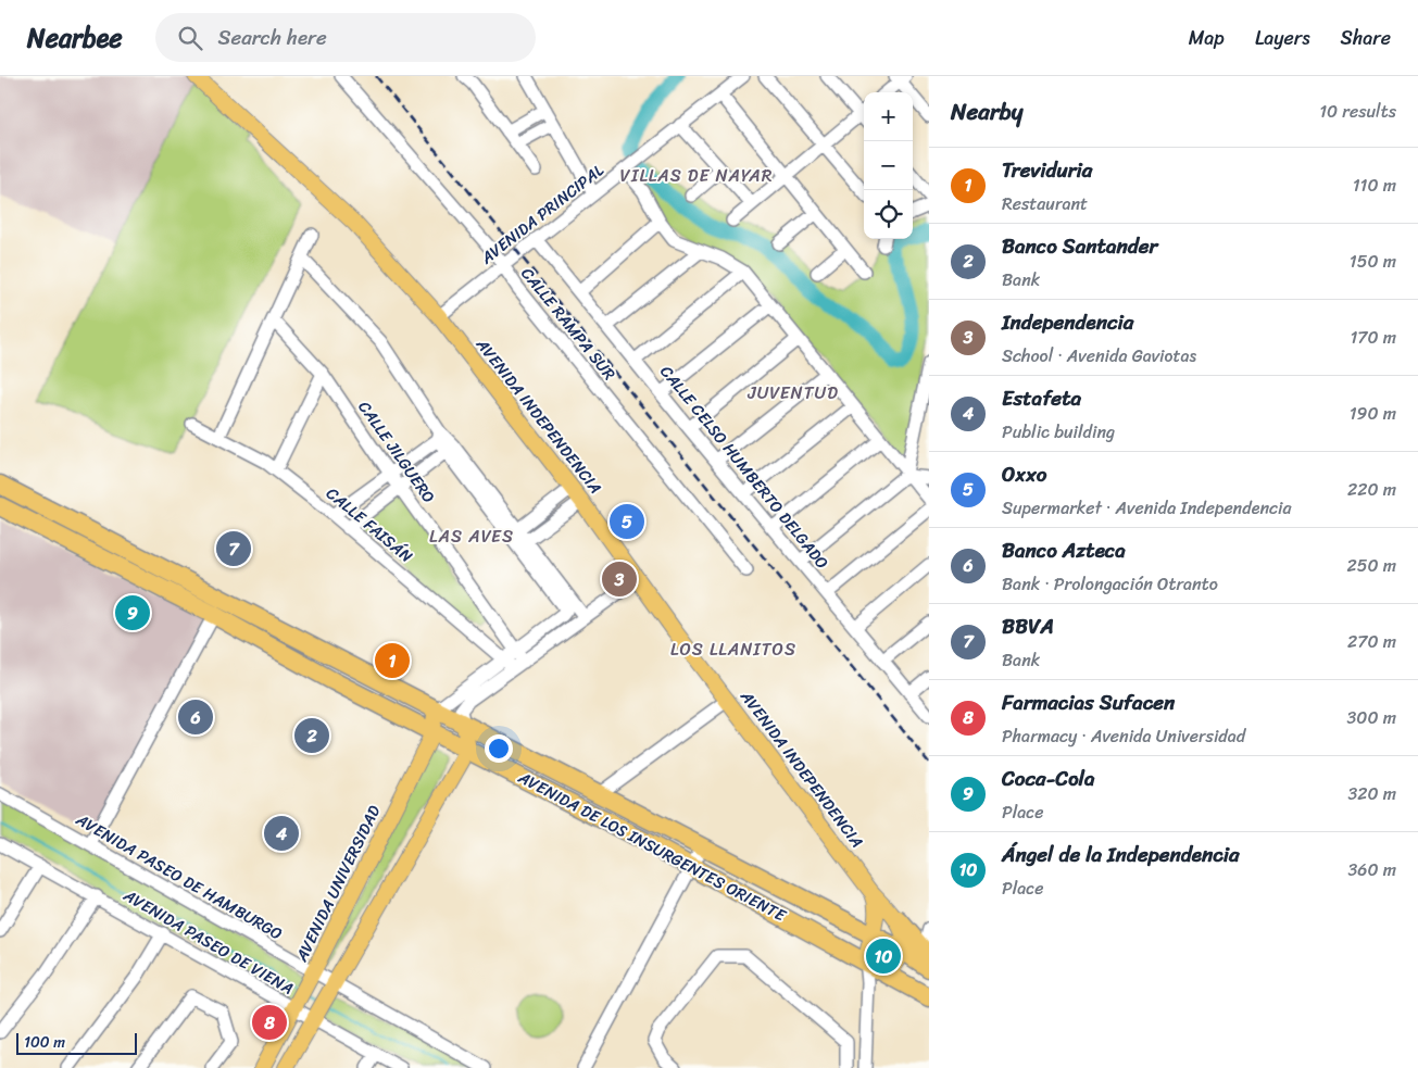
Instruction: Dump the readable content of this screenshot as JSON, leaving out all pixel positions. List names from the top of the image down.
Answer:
{
  "streets": {
    "highway": ["AVENIDA DE LOS INSURGENTES ORIENTE"],
    "main road": ["AVENIDA INDEPENDENCIA", "AVENIDA UNIVERSIDAD"],
    "street": [
      "AVENIDA PRINCIPAL",
      "CALLE RAMPA SUR",
      "CALLE JILGUERO",
      "CALLE CELSO HUMBERTO DELGADO",
      "CALLE FAISÁN",
      "AVENIDA PASEO DE HAMBURGO",
      "AVENIDA PASEO DE VIENA"
    ]
  },
  "crossings": [
    ["AVENIDA PRINCIPAL", "CALLE RAMPA SUR"],
    ["AVENIDA PRINCIPAL", "AVENIDA INDEPENDENCIA"],
    ["AVENIDA PRINCIPAL", "CALLE CELSO HUMBERTO DELGADO"],
    ["AVENIDA INDEPENDENCIA", "AVENIDA DE LOS INSURGENTES ORIENTE"],
    ["CALLE JILGUERO", "CALLE FAISÁN"],
    ["AVENIDA DE LOS INSURGENTES ORIENTE", "AVENIDA UNIVERSIDAD"],
    ["AVENIDA PASEO DE HAMBURGO", "AVENIDA UNIVERSIDAD"],
    ["AVENIDA UNIVERSIDAD", "AVENIDA PASEO DE VIENA"]
  ],
  "districts": [
    "VILLAS DE NAYAR",
    "JUVENTUD",
    "LAS AVES",
    "LOS LLANITOS"
  ],
  "scale_bar": "100 m",
  "page": {
    "header": "Nearbee",
    "search": "Search here",
    "nav": ["Map", "Layers", "Share"],
    "heading": ["Nearby", "10 results"],
    "map_buttons": ["+", "−"],
    "list": [
      {
        "mark": "1",
        "name": "Treviduria",
        "note": "Restaurant",
        "value": "110 m"
      },
      {
        "mark": "2",
        "name": "Banco Santander",
        "note": "Bank",
        "value": "150 m"
      },
      {
        "mark": "3",
        "name": "Independencia",
        "note": "School · Avenida Gaviotas",
        "value": "170 m"
      },
      {
        "mark": "4",
        "name": "Estafeta",
        "note": "Public building",
        "value": "190 m"
      },
      {
        "mark": "5",
        "name": "Oxxo",
        "note": "Supermarket · Avenida Independencia",
        "value": "220 m"
      },
      {
        "mark": "6",
        "name": "Banco Azteca",
        "note": "Bank · Prolongación Otranto",
        "value": "250 m"
      },
      {
        "mark": "7",
        "name": "BBVA",
        "note": "Bank",
        "value": "270 m"
      },
      {
        "mark": "8",
        "name": "Farmacias Sufacen",
        "note": "Pharmacy · Avenida Universidad",
        "value": "300 m"
      },
      {
        "mark": "9",
        "name": "Coca-Cola",
        "note": "Place",
        "value": "320 m"
      },
      {
        "mark": "10",
        "name": "Ángel de la Independencia",
        "note": "Place",
        "value": "360 m"
      }
    ],
    "pins": [
      "5",
      "7",
      "3",
      "9",
      "1",
      "6",
      "2",
      "4",
      "10",
      "8"
    ],
    "scale": "100 m"
  }
}
